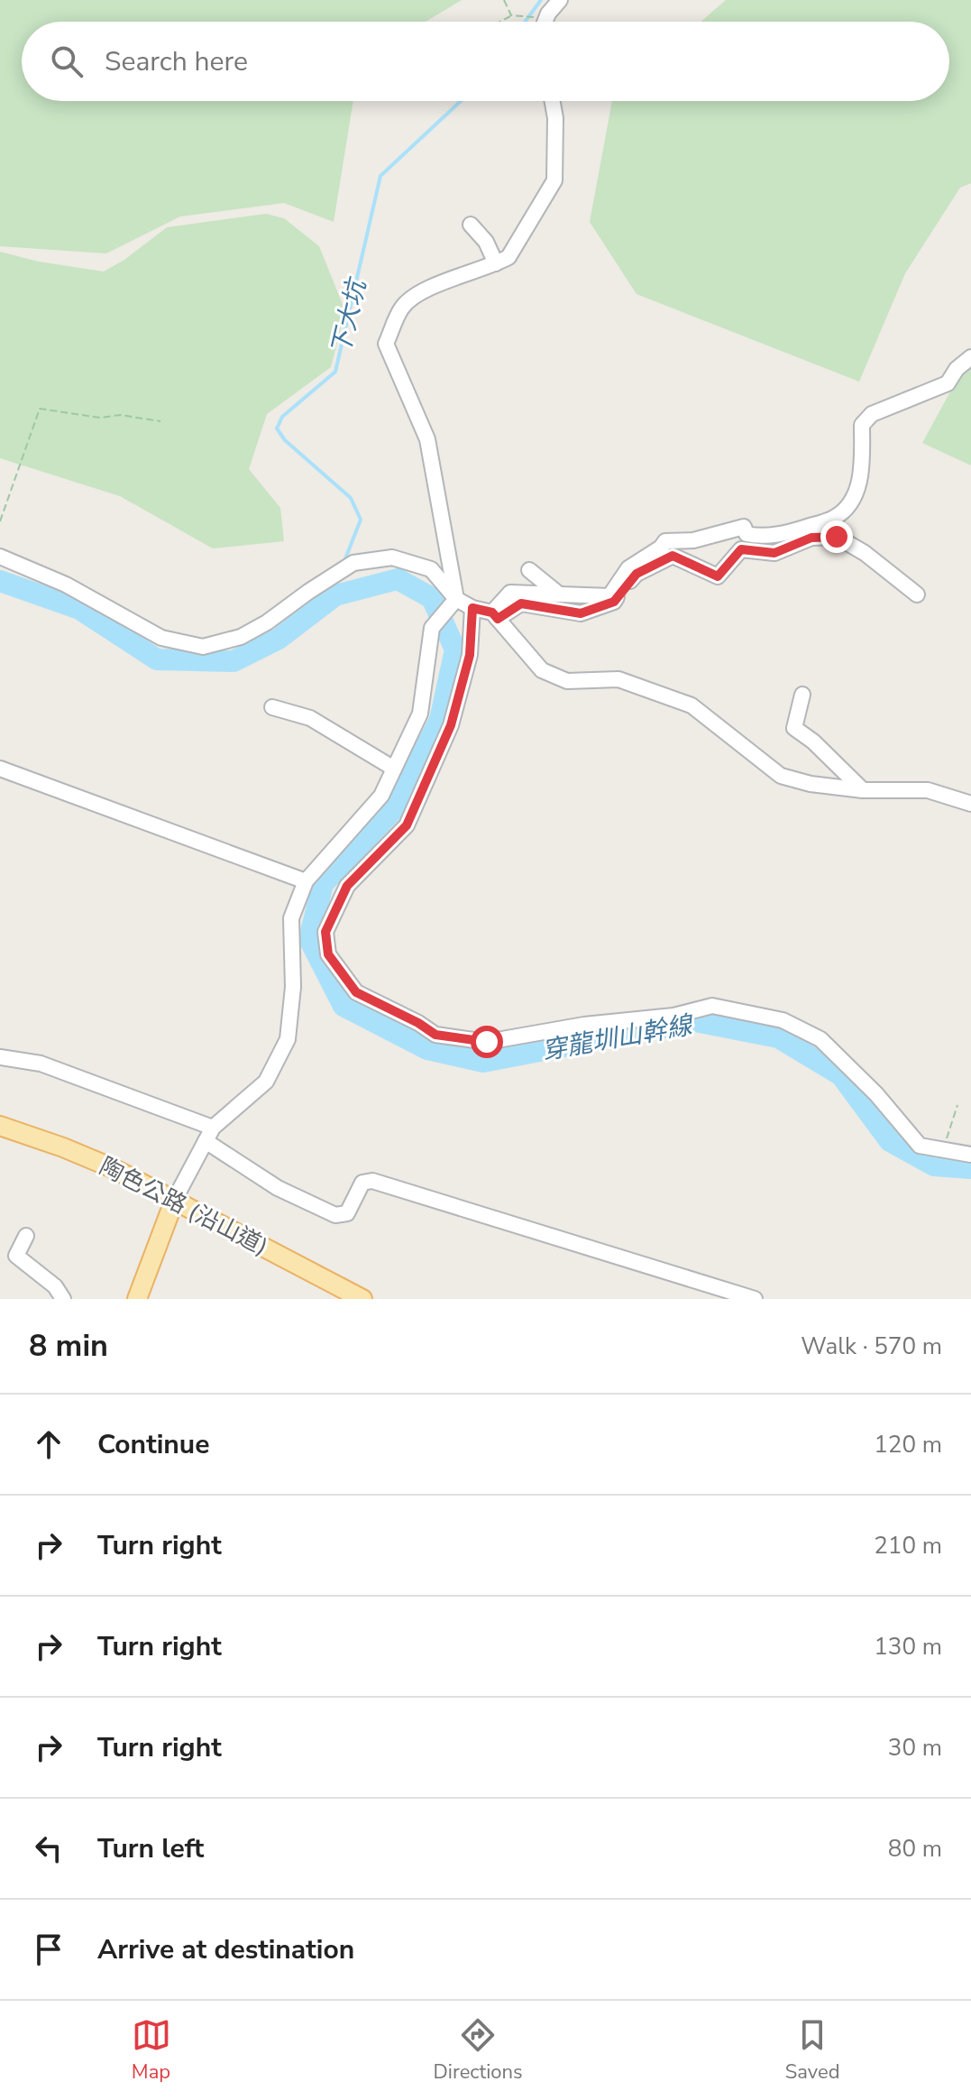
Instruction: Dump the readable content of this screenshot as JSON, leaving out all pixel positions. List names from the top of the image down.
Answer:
{
  "streets": {
    "main road": ["陶色公路 (沿山道)"]
  },
  "water": ["下大坑", "穿龍圳山幹線"],
  "page": {
    "search": "Search here",
    "heading": ["8 min", "Walk · 570 m"],
    "list": [
      ["Continue", "120 m"],
      ["Turn right", "210 m"],
      ["Turn right", "130 m"],
      ["Turn right", "30 m"],
      ["Turn left", "80 m"],
      "Arrive at destination"
    ],
    "nav": ["Map", "Directions", "Saved"]
  }
}
